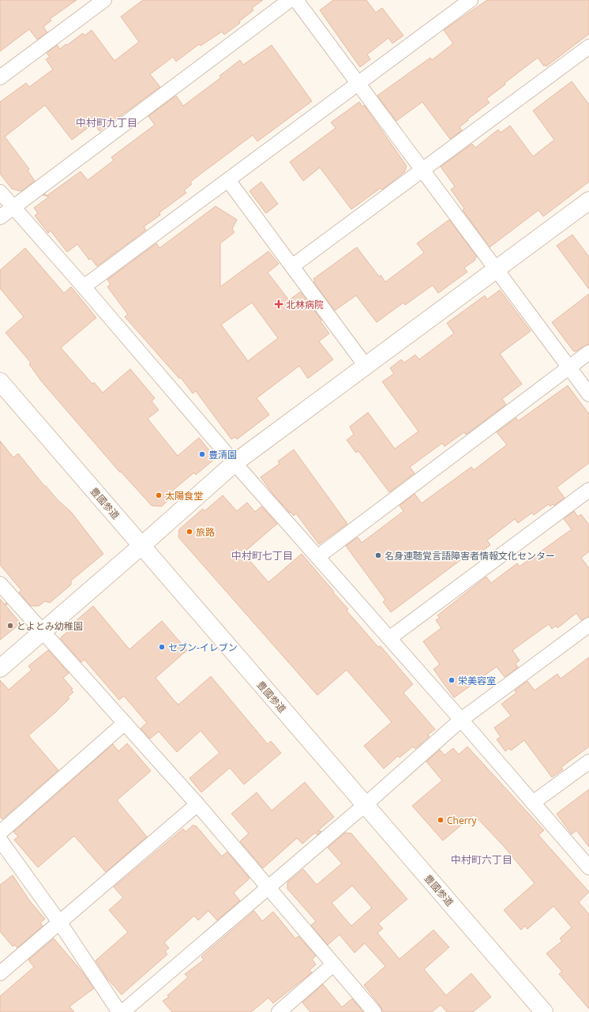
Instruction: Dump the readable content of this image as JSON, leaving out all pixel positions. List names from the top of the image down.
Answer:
{
  "streets": {
    "street": ["豊國参道"]
  },
  "districts": ["中村町九丁目", "中村町七丁目", "中村町六丁目"],
  "places": {
    "health": ["北林病院"],
    "other": [
      "豊清園",
      "太陽食堂",
      "旅路",
      "名身連聴覚言語障害者情報文化センター",
      "とよとみ幼稚園",
      "セブン-イレブン",
      "栄美容室",
      "Cherry"
    ]
  }
}
